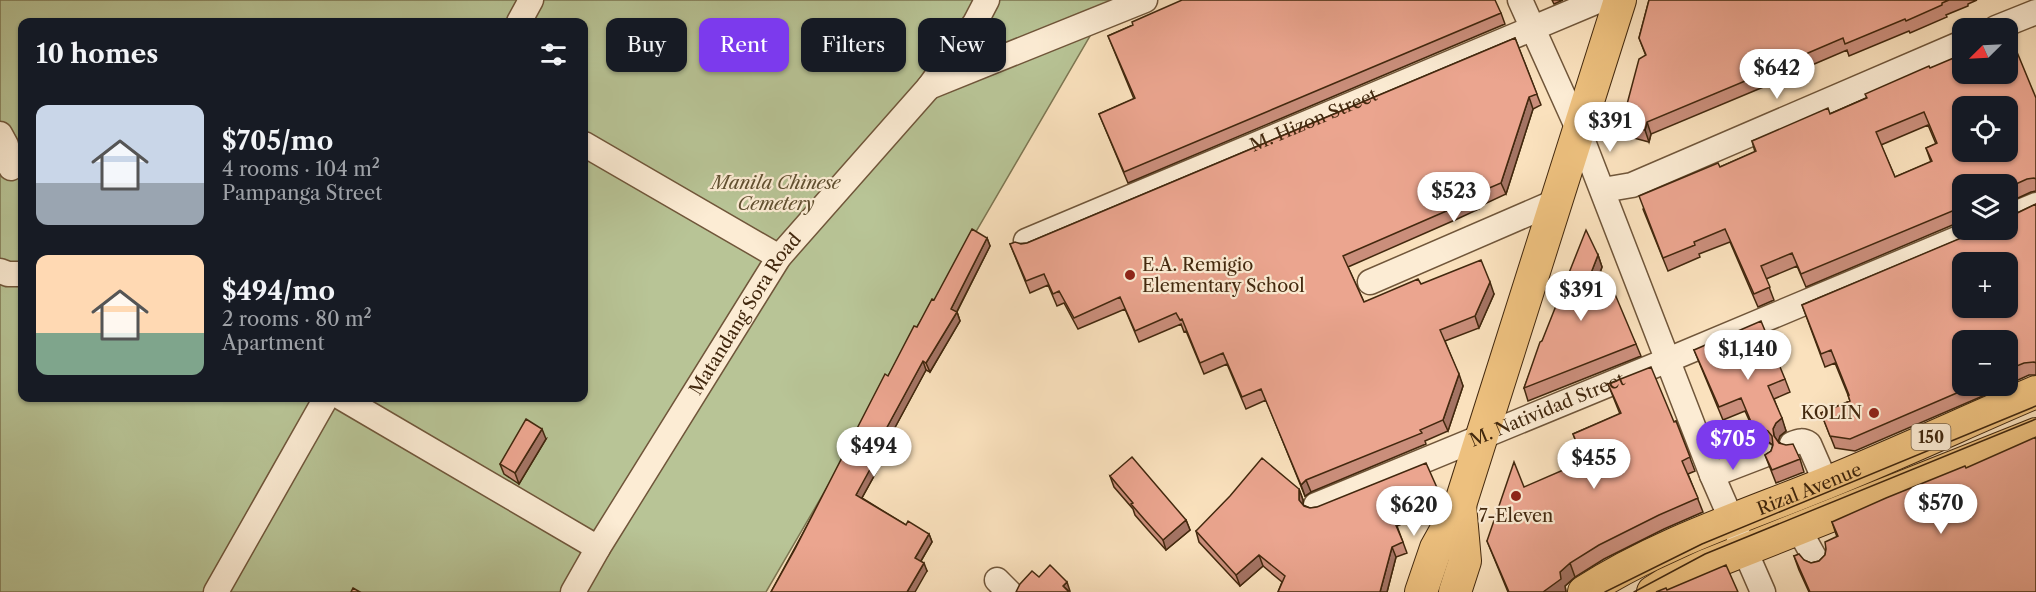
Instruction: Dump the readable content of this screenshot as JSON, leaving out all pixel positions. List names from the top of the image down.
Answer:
{
  "streets": {
    "main road": ["150", "Rizal Avenue"],
    "street": ["M. Hizon Street", "Matandang Sora Road", "M. Natividad Street"]
  },
  "parks": ["Manila Chinese Cemetery"],
  "places": ["E.A. Remigio Elementary School", "KOLIN", "7-Eleven"],
  "north": "bottom left",
  "page": {
    "map_buttons": ["+", "−"],
    "chip": [
      "Buy",
      "Rent",
      "Filters",
      "New"
    ],
    "heading": "10 homes",
    "price": [
      "$642",
      "$391",
      "$523",
      "$391",
      "$1,140",
      "$705",
      "$494",
      "$455",
      "$570",
      "$620"
    ],
    "list": [
      {
        "name": "$705/mo",
        "note": "4 rooms · 104 m² · Pampanga Street"
      },
      {
        "name": "$494/mo",
        "note": "2 rooms · 80 m² · Apartment"
      }
    ]
  }
}
